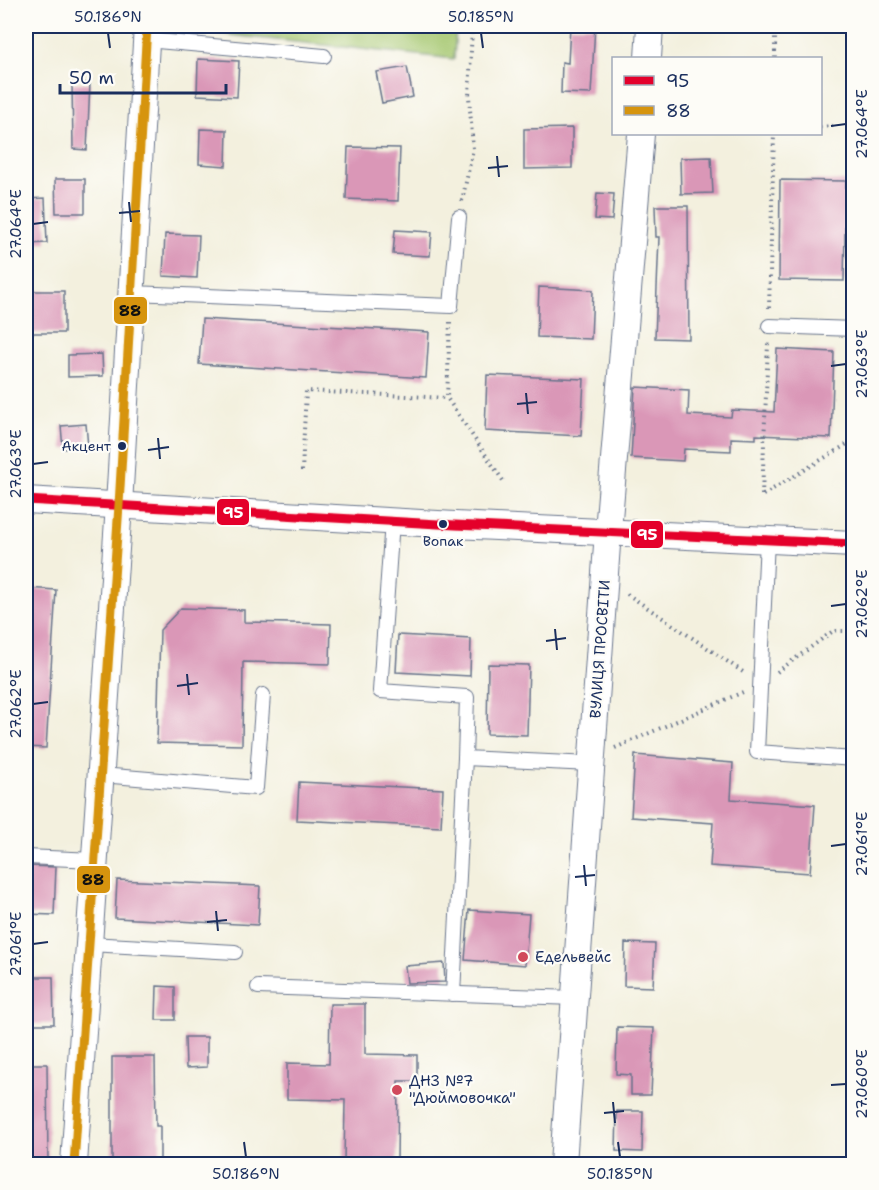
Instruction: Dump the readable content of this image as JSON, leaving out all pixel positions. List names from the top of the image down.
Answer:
{
  "streets": {
    "street": ["ВУЛИЦЯ ПРОСВІТИ"]
  },
  "places": [
    "Акцент",
    "Вопак",
    "Едельвейс",
    "ДНЗ №7 \"Дюймовочка\""
  ],
  "lines": ["transit line 88", "transit line 95"],
  "legend": ["95", "88"],
  "scale_bar": "50 m",
  "coordinates": [
    "50.186°N",
    "50.185°N",
    "27.064°E",
    "27.063°E",
    "27.062°E",
    "27.061°E",
    "27.060°E"
  ]
}
